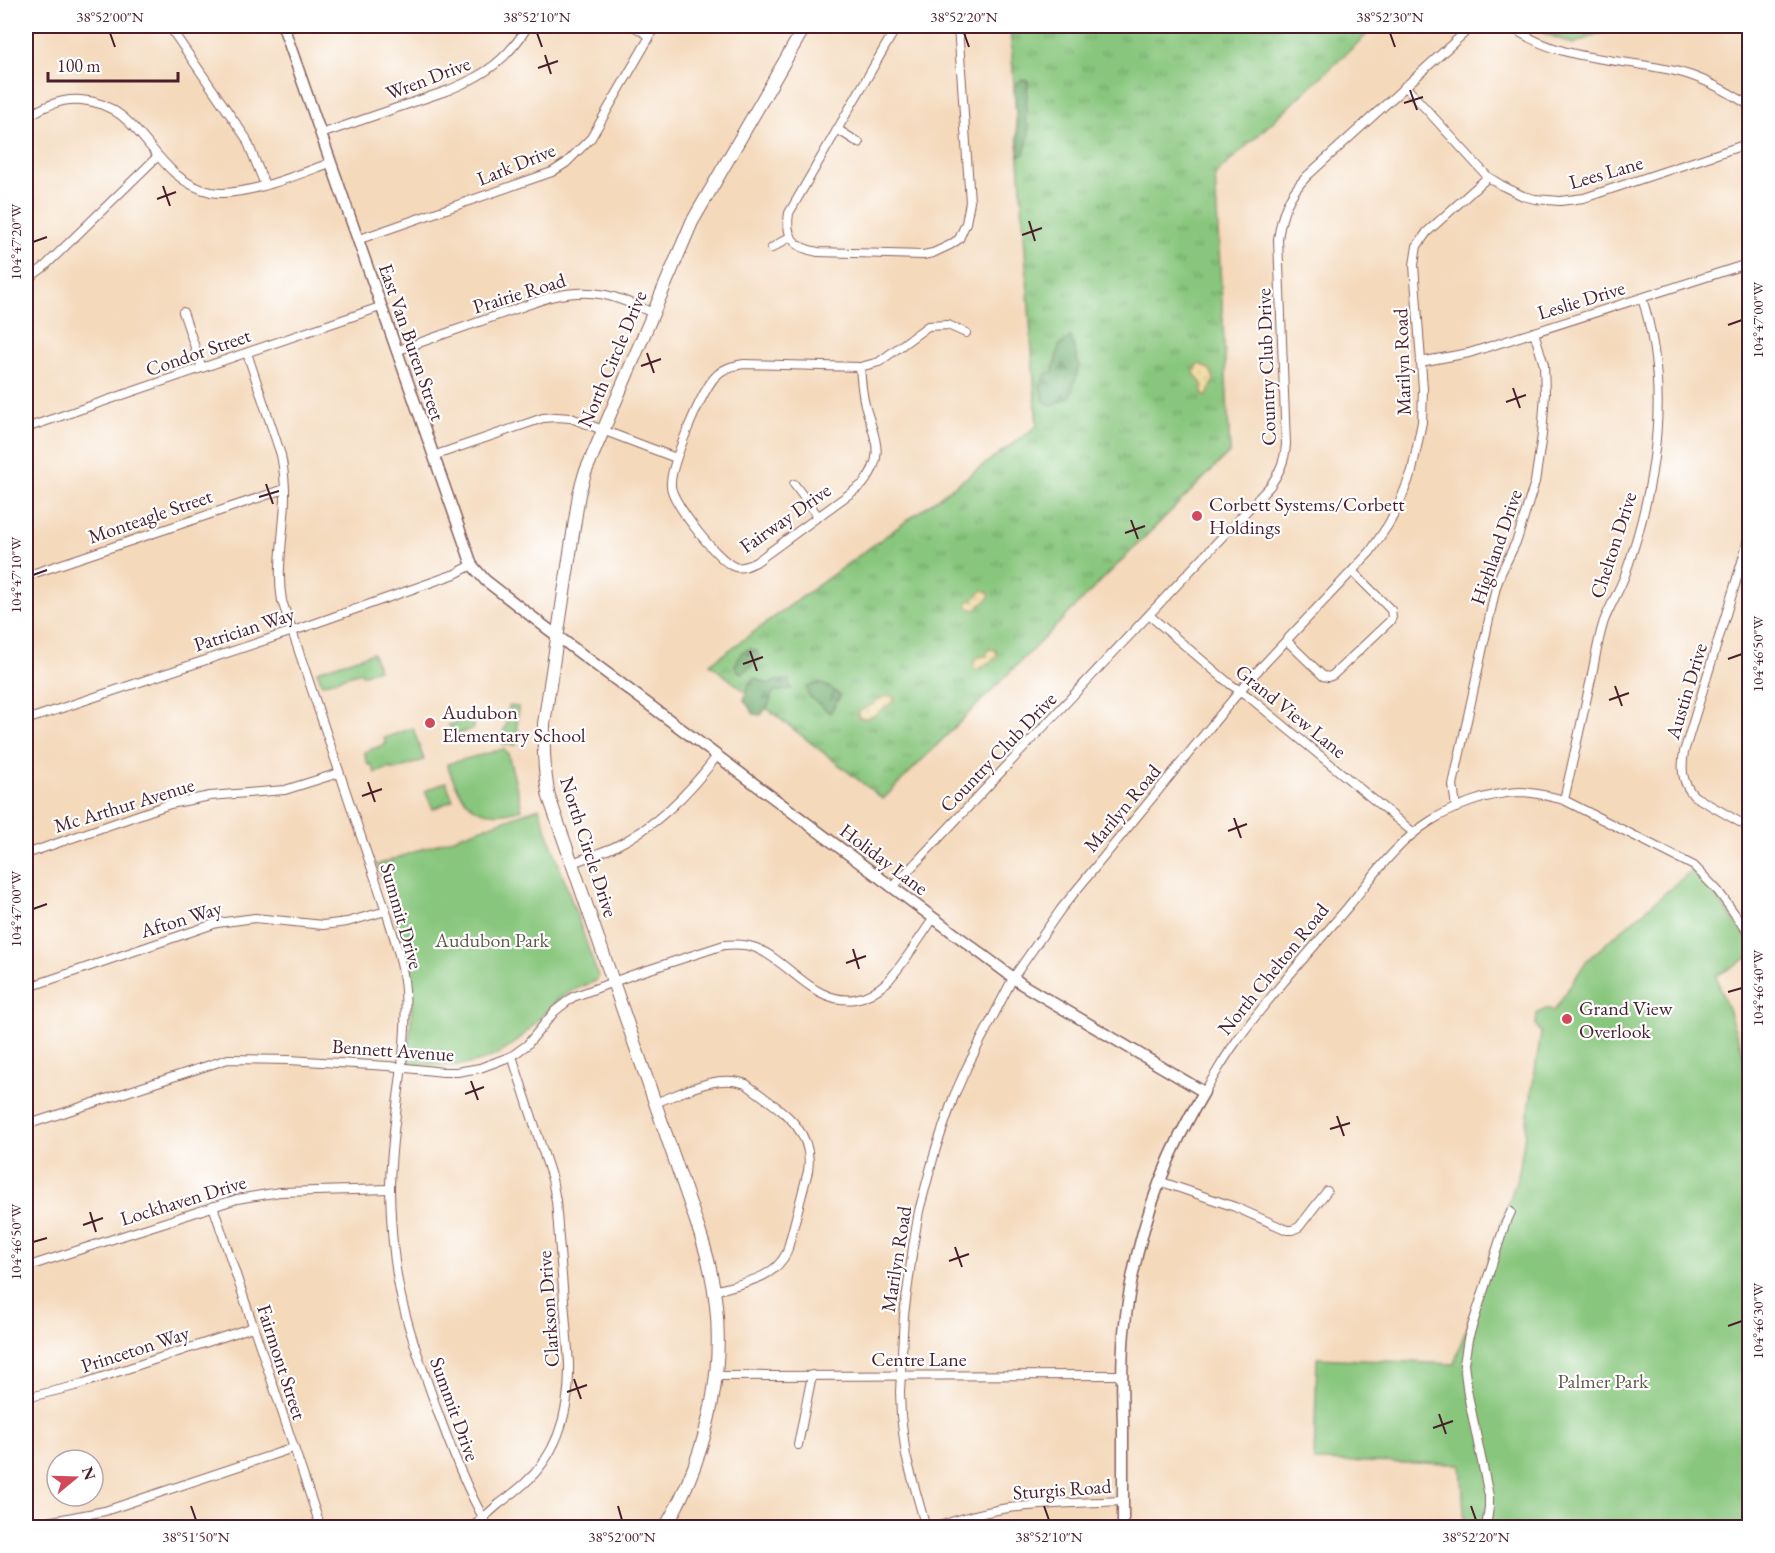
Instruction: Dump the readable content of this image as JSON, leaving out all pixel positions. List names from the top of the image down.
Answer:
{
  "streets": {
    "main road": ["North Circle Drive"],
    "street": [
      "Wren Drive",
      "Lark Drive",
      "Lees Lane",
      "Prairie Road",
      "Leslie Drive",
      "East Van Buren Street",
      "Condor Street",
      "Marilyn Road",
      "Country Club Drive",
      "Monteagle Street",
      "Fairway Drive",
      "Chelton Drive",
      "Highland Drive",
      "Patrician Way",
      "Austin Drive",
      "Grand View Lane",
      "Mc Arthur Avenue",
      "Holiday Lane",
      "Summit Drive",
      "Afton Way",
      "North Chelton Road",
      "Bennett Avenue",
      "Lockhaven Drive",
      "Clarkson Drive",
      "Princeton Way",
      "Centre Lane",
      "Fairmont Street",
      "Sturgis Road"
    ]
  },
  "crossings": [
    ["Wren Drive", "East Van Buren Street"],
    ["Lark Drive", "East Van Buren Street"],
    ["Lees Lane", "Marilyn Road"],
    ["Lees Lane", "Country Club Drive"],
    ["Prairie Road", "East Van Buren Street"],
    ["Prairie Road", "North Circle Drive"],
    ["Leslie Drive", "Marilyn Road"],
    ["Leslie Drive", "Chelton Drive"],
    ["Leslie Drive", "Highland Drive"],
    ["East Van Buren Street", "Condor Street"],
    ["East Van Buren Street", "North Circle Drive"],
    ["East Van Buren Street", "Patrician Way"],
    ["East Van Buren Street", "Holiday Lane"],
    ["Condor Street", "Summit Drive"],
    ["North Circle Drive", "Holiday Lane"],
    ["North Circle Drive", "Bennett Avenue"],
    ["North Circle Drive", "Centre Lane"],
    ["Marilyn Road", "Grand View Lane"],
    ["Marilyn Road", "Holiday Lane"],
    ["Marilyn Road", "Centre Lane"],
    ["Country Club Drive", "Grand View Lane"],
    ["Country Club Drive", "Holiday Lane"],
    ["Monteagle Street", "Summit Drive"],
    ["Chelton Drive", "North Chelton Road"],
    ["Highland Drive", "North Chelton Road"],
    ["Patrician Way", "Summit Drive"],
    ["Grand View Lane", "North Chelton Road"],
    ["Mc Arthur Avenue", "Summit Drive"],
    ["Holiday Lane", "North Chelton Road"],
    ["Holiday Lane", "Bennett Avenue"],
    ["Summit Drive", "Afton Way"],
    ["Summit Drive", "Bennett Avenue"],
    ["Summit Drive", "Lockhaven Drive"],
    ["Summit Drive", "Clarkson Drive"],
    ["North Chelton Road", "Centre Lane"],
    ["North Chelton Road", "Sturgis Road"],
    ["Bennett Avenue", "Clarkson Drive"],
    ["Lockhaven Drive", "Fairmont Street"],
    ["Princeton Way", "Fairmont Street"]
  ],
  "parks": ["Audubon Park", "Palmer Park"],
  "places": ["Corbett Systems/Corbett Holdings", "Audubon Elementary School", "Grand View Overlook"],
  "scale_bar": "100 m",
  "north": "right",
  "coordinates": [
    "38°52'00\"N",
    "38°52'10\"N",
    "38°52'20\"N",
    "38°52'30\"N",
    "104°47'20\"W",
    "104°47'00\"W",
    "104°47'10\"W",
    "104°46'50\"W",
    "104°46'40\"W",
    "104°46'30\"W",
    "38°51'50\"N"
  ]
}
